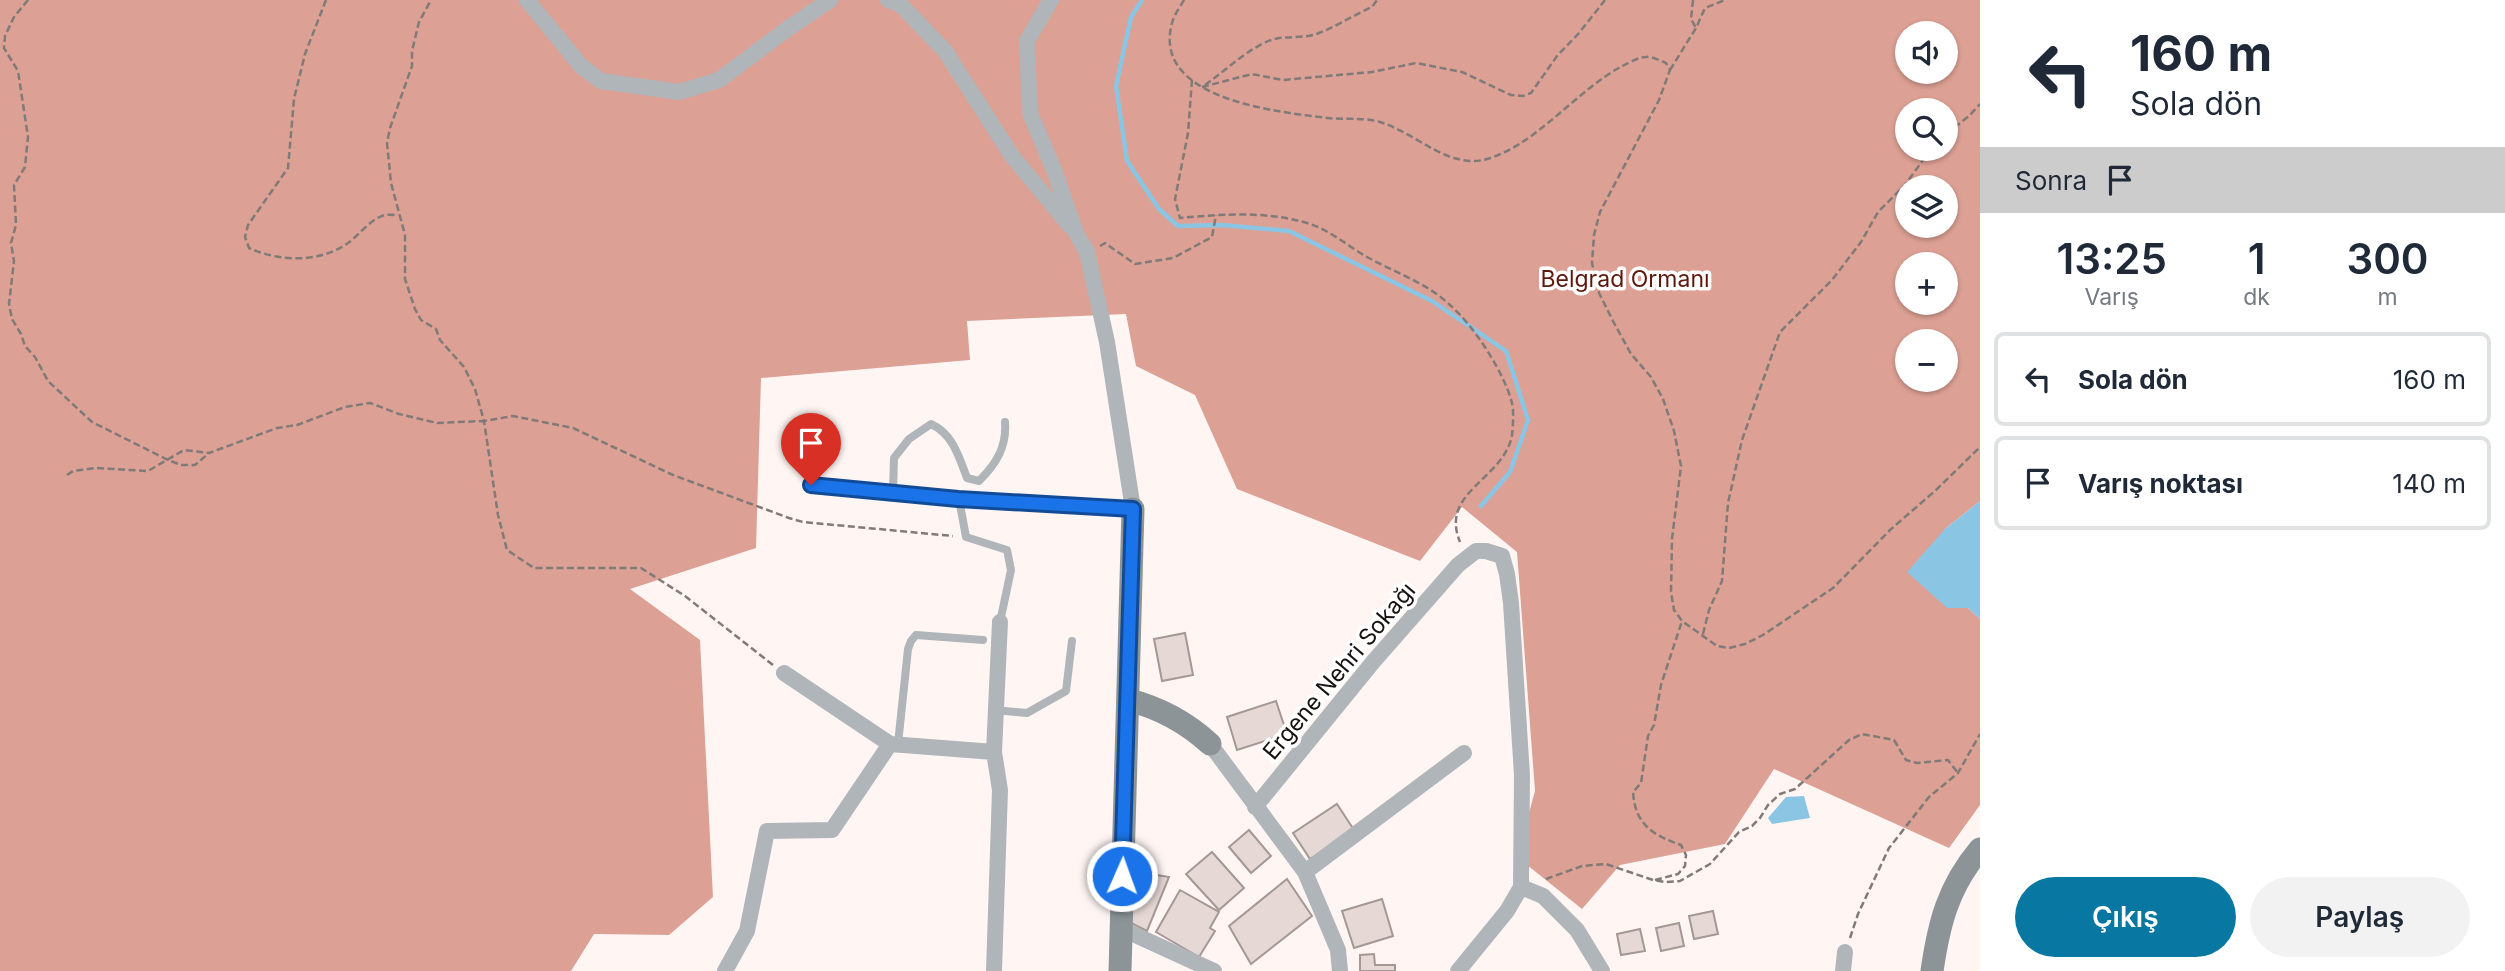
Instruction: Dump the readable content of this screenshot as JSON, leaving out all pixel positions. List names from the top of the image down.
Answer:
{
  "streets": {
    "street": ["Ergene Nehri Sokağı"]
  },
  "parks": ["Belgrad Ormanı"],
  "page": {
    "turn": ["160 m", "Sola dön"],
    "map_buttons": ["+", "−"],
    "then": "Sonra",
    "eta": [
      "13:25",
      "Varış",
      "1",
      "dk",
      "300",
      "m"
    ],
    "list": [
      {
        "name": "Sola dön",
        "value": "160 m"
      },
      {
        "name": "Varış noktası",
        "value": "140 m"
      }
    ],
    "buttons": ["Çıkış", "Paylaş"]
  }
}
